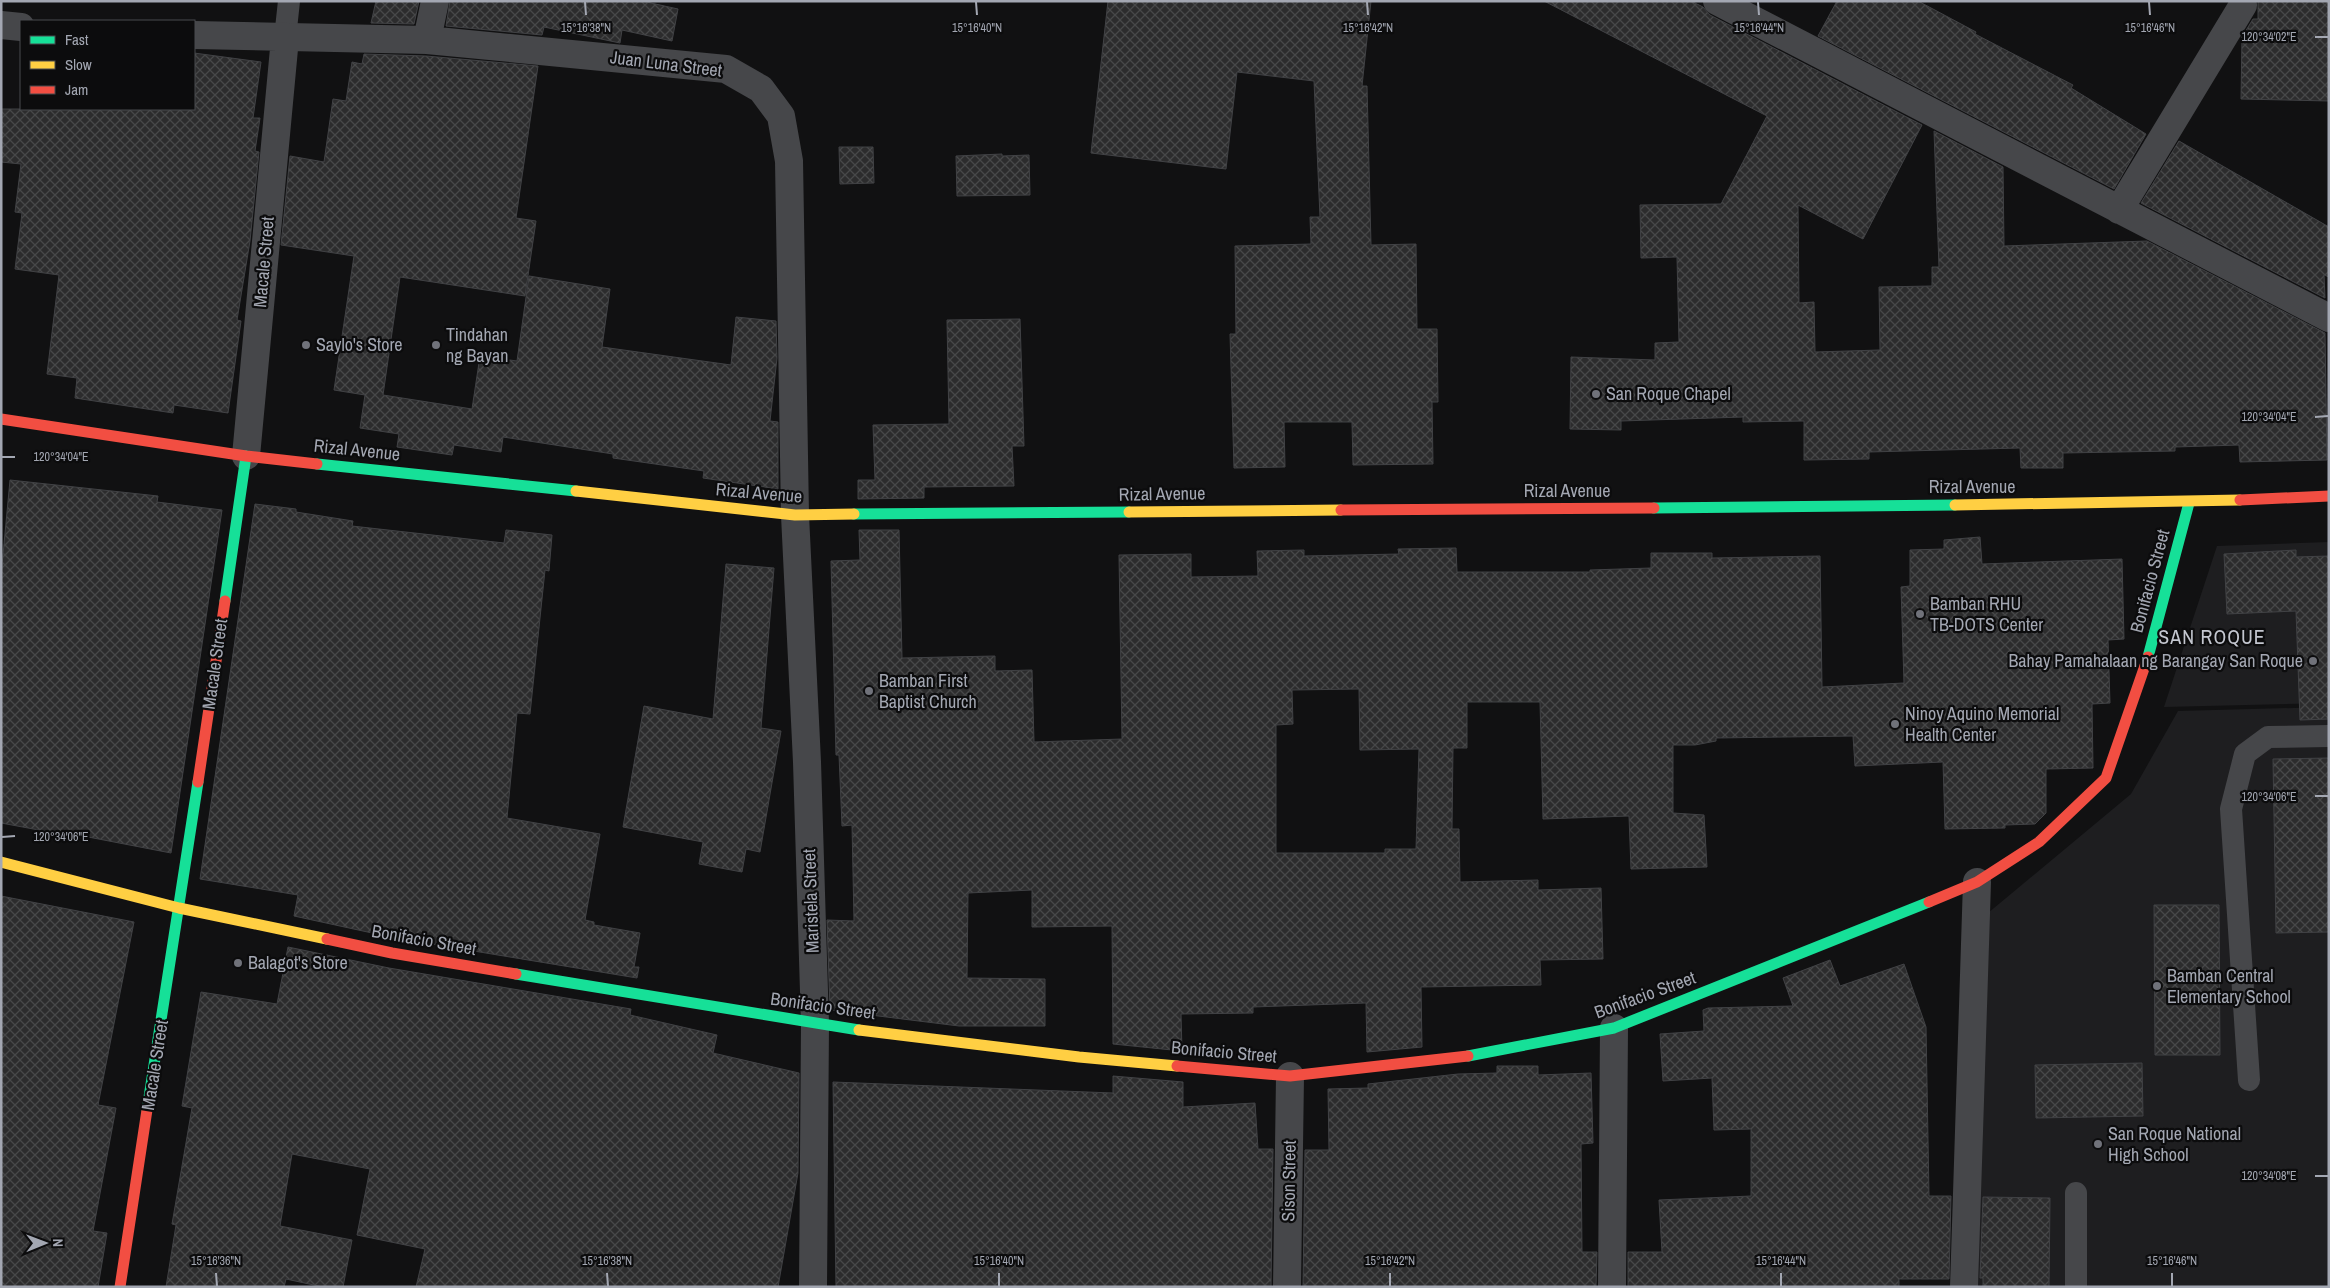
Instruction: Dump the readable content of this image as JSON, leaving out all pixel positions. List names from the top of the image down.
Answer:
{
  "streets": {
    "street": [
      "Juan Luna Street",
      "Macale Street",
      "Rizal Avenue",
      "Bonifacio Street",
      "Maristela Street",
      "Sison Street"
    ]
  },
  "crossings": [
    ["Juan Luna Street", "Macale Street"],
    ["Juan Luna Street", "Rizal Avenue"],
    ["Juan Luna Street", "Maristela Street"],
    ["Macale Street", "Rizal Avenue"],
    ["Macale Street", "Bonifacio Street"],
    ["Rizal Avenue", "Bonifacio Street"],
    ["Rizal Avenue", "Maristela Street"],
    ["Bonifacio Street", "Maristela Street"],
    ["Bonifacio Street", "Sison Street"]
  ],
  "districts": ["SAN ROQUE"],
  "places": [
    "Saylo's Store",
    "Tindahan ng Bayan",
    "San Roque Chapel",
    "Bamban RHU TB-DOTS Center",
    "Bahay Pamahalaan ng Barangay San Roque",
    "Bamban First Baptist Church",
    "Ninoy Aquino Memorial Health Center",
    "Balagot's Store",
    "Bamban Central Elementary School",
    "San Roque National High School"
  ],
  "legend": ["Fast", "Slow", "Jam"],
  "north": "right",
  "coordinates": [
    "15°16'38\"N",
    "15°16'40\"N",
    "15°16'42\"N",
    "15°16'44\"N",
    "15°16'46\"N",
    "120°34'02\"E",
    "120°34'04\"E",
    "120°34'06\"E",
    "120°34'08\"E",
    "15°16'36\"N"
  ]
}
